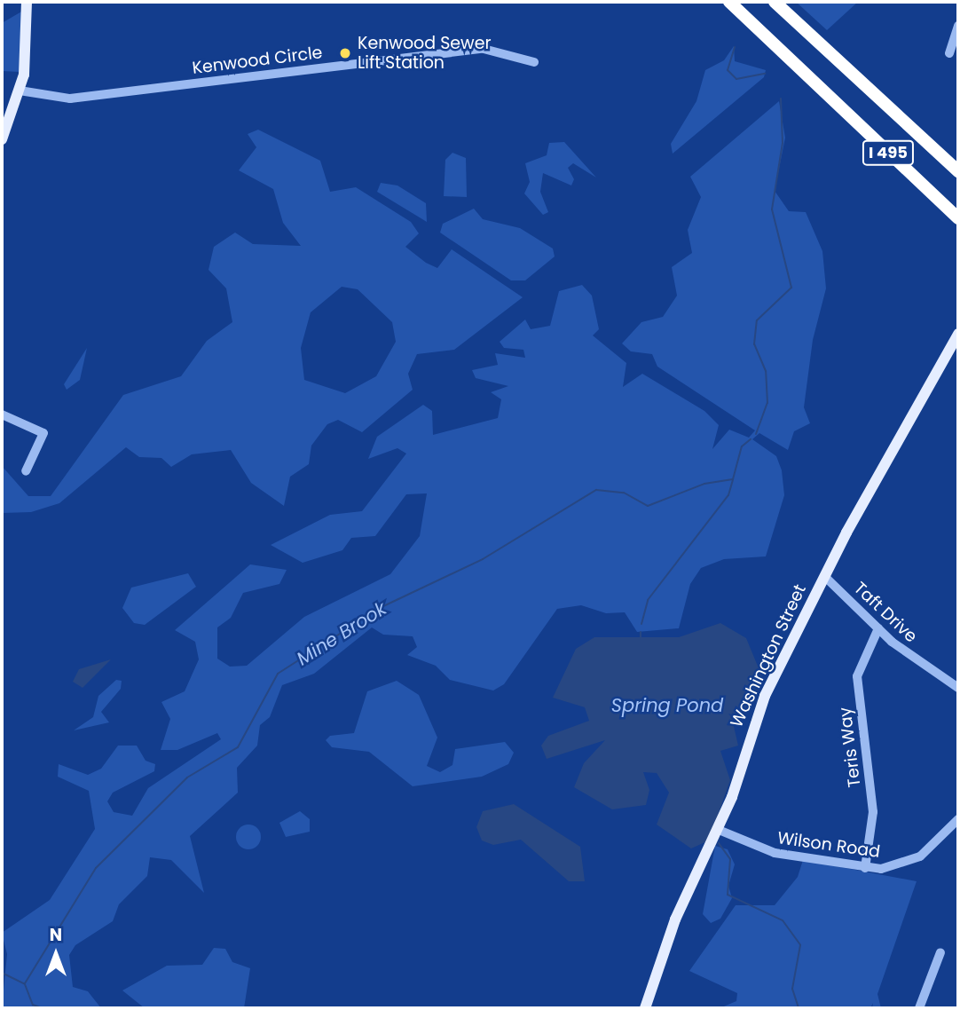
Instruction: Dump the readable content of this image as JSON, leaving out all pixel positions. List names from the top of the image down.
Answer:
{
  "streets": {
    "highway": ["I 495"],
    "main road": ["Washington Street"],
    "street": [
      "Kenwood Circle",
      "Taft Drive",
      "Teris Way",
      "Wilson Road"
    ]
  },
  "crossings": [
    ["Taft Drive", "Washington Street"],
    ["Taft Drive", "Teris Way"],
    ["Washington Street", "Wilson Road"],
    ["Teris Way", "Wilson Road"]
  ],
  "water": ["Mine Brook", "Spring Pond"],
  "places": ["Kenwood Sewer Lift Station"],
  "north": "top"
}
